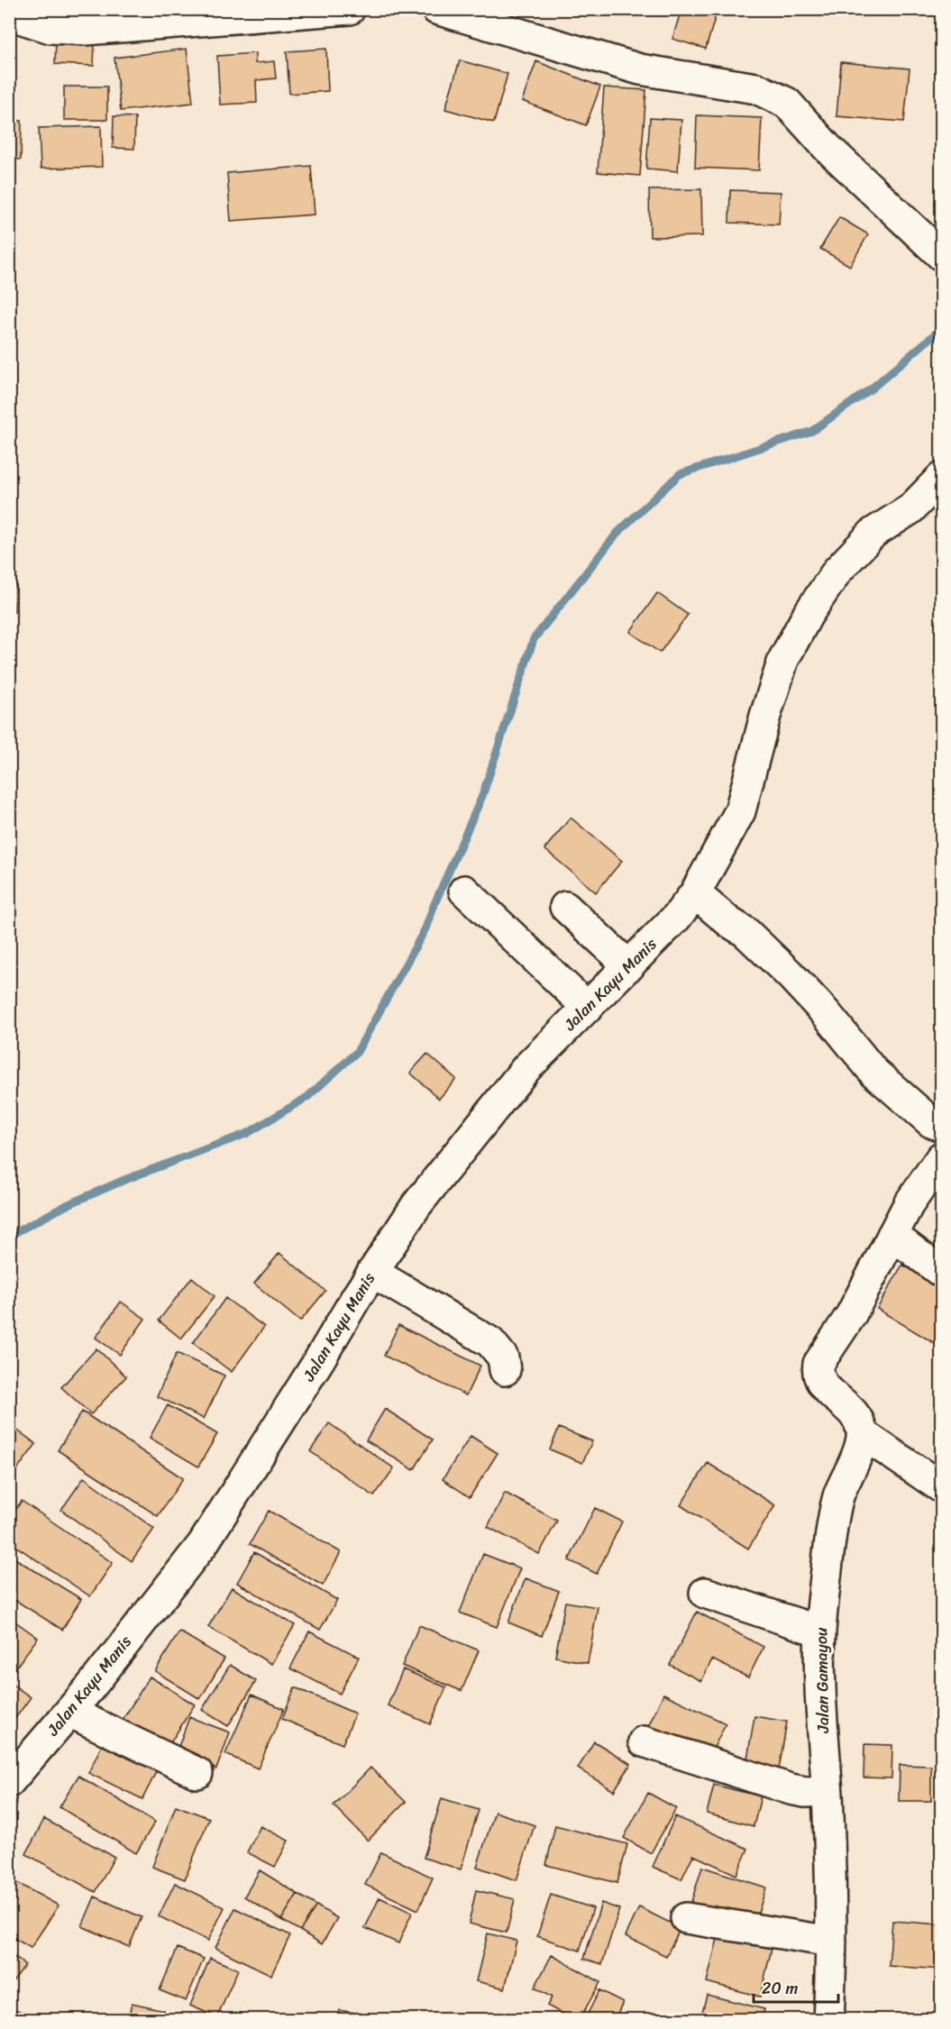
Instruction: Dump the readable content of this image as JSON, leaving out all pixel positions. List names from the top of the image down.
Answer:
{
  "streets": {
    "street": ["Jalan Kayu Manis", "Jalan Gamayou"]
  },
  "scale_bar": "20 m"
}
